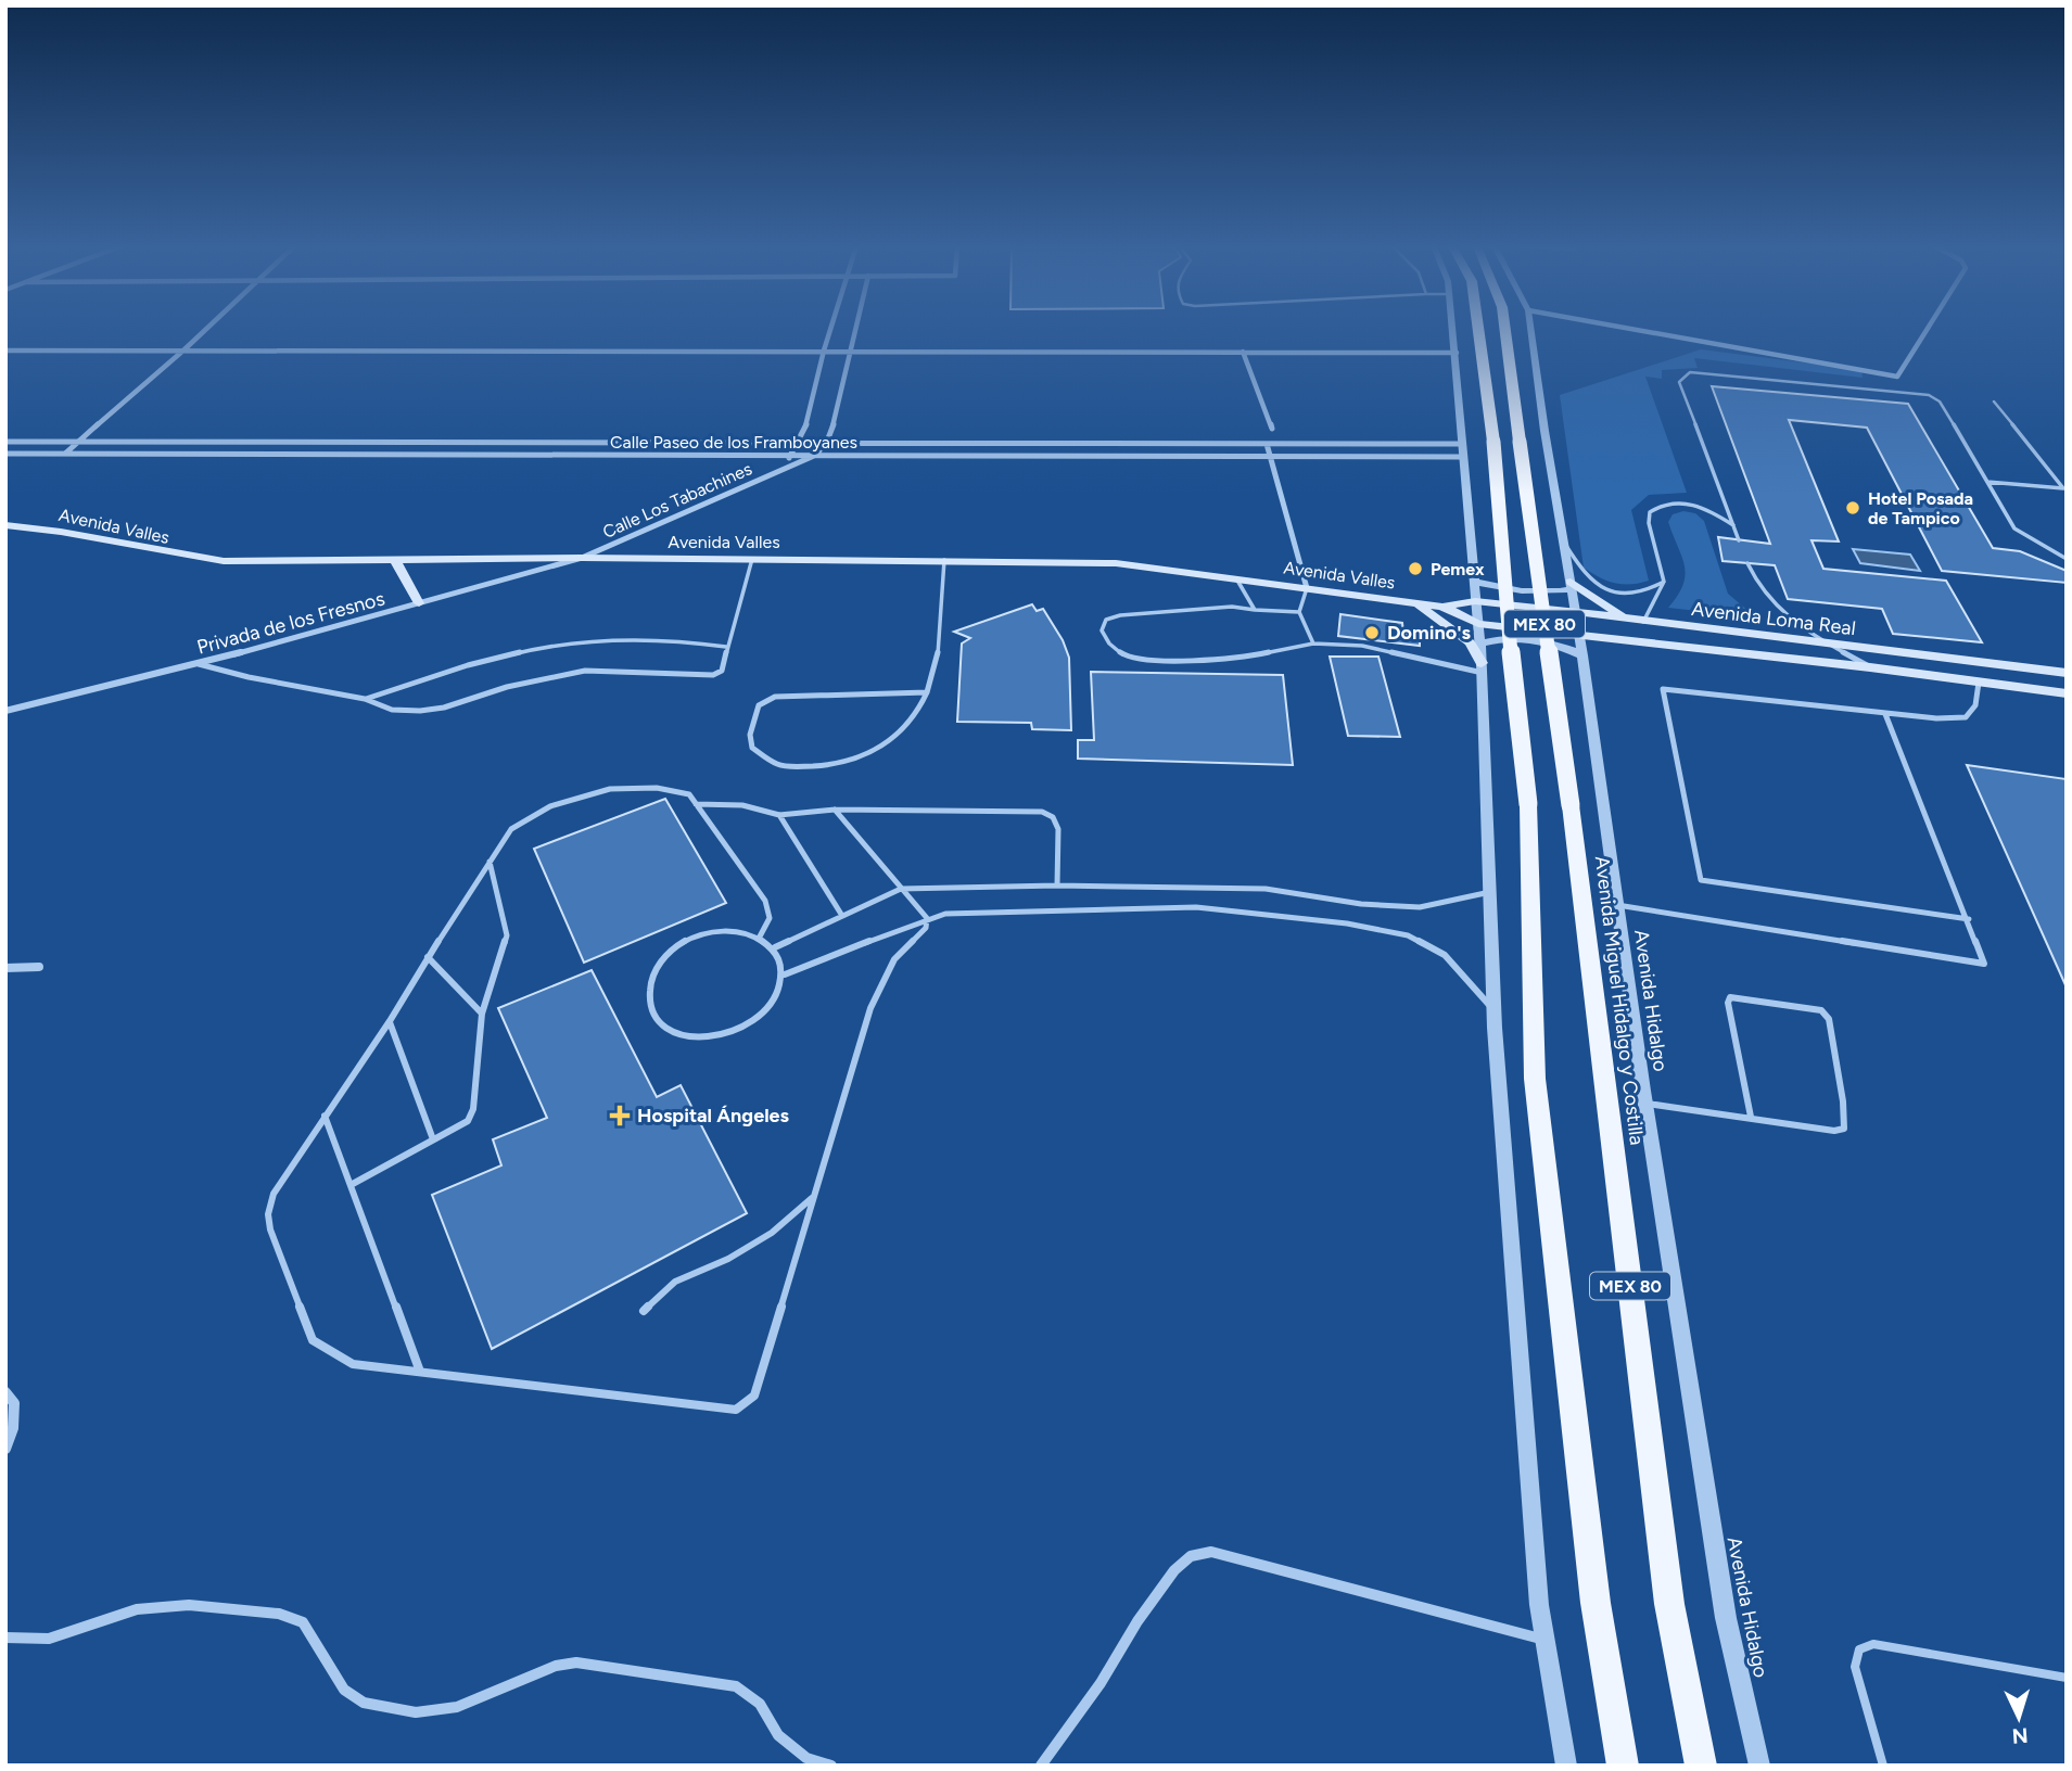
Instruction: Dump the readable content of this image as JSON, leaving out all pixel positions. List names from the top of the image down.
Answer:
{
  "streets": {
    "main road": [
      "Avenida Valles",
      "Avenida Loma Real",
      "MEX 80",
      "Avenida Miguel Hidalgo y Costilla"
    ],
    "street": [
      "Calle Paseo de los Framboyanes",
      "Calle Los Tabachines",
      "Privada de los Fresnos",
      "Avenida Hidalgo"
    ]
  },
  "crossings": [
    ["Calle Paseo de los Framboyanes", "Calle Los Tabachines"],
    ["Calle Los Tabachines", "Avenida Valles"],
    ["Calle Los Tabachines", "Privada de los Fresnos"],
    ["Avenida Valles", "Avenida Loma Real"],
    ["Avenida Valles", "Privada de los Fresnos"],
    ["Avenida Loma Real", "Avenida Hidalgo"]
  ],
  "places": {
    "other": ["Hotel Posada de Tampico", "Pemex", "Domino's"],
    "health": ["Hospital Ángeles"]
  },
  "north": "bottom"
}
